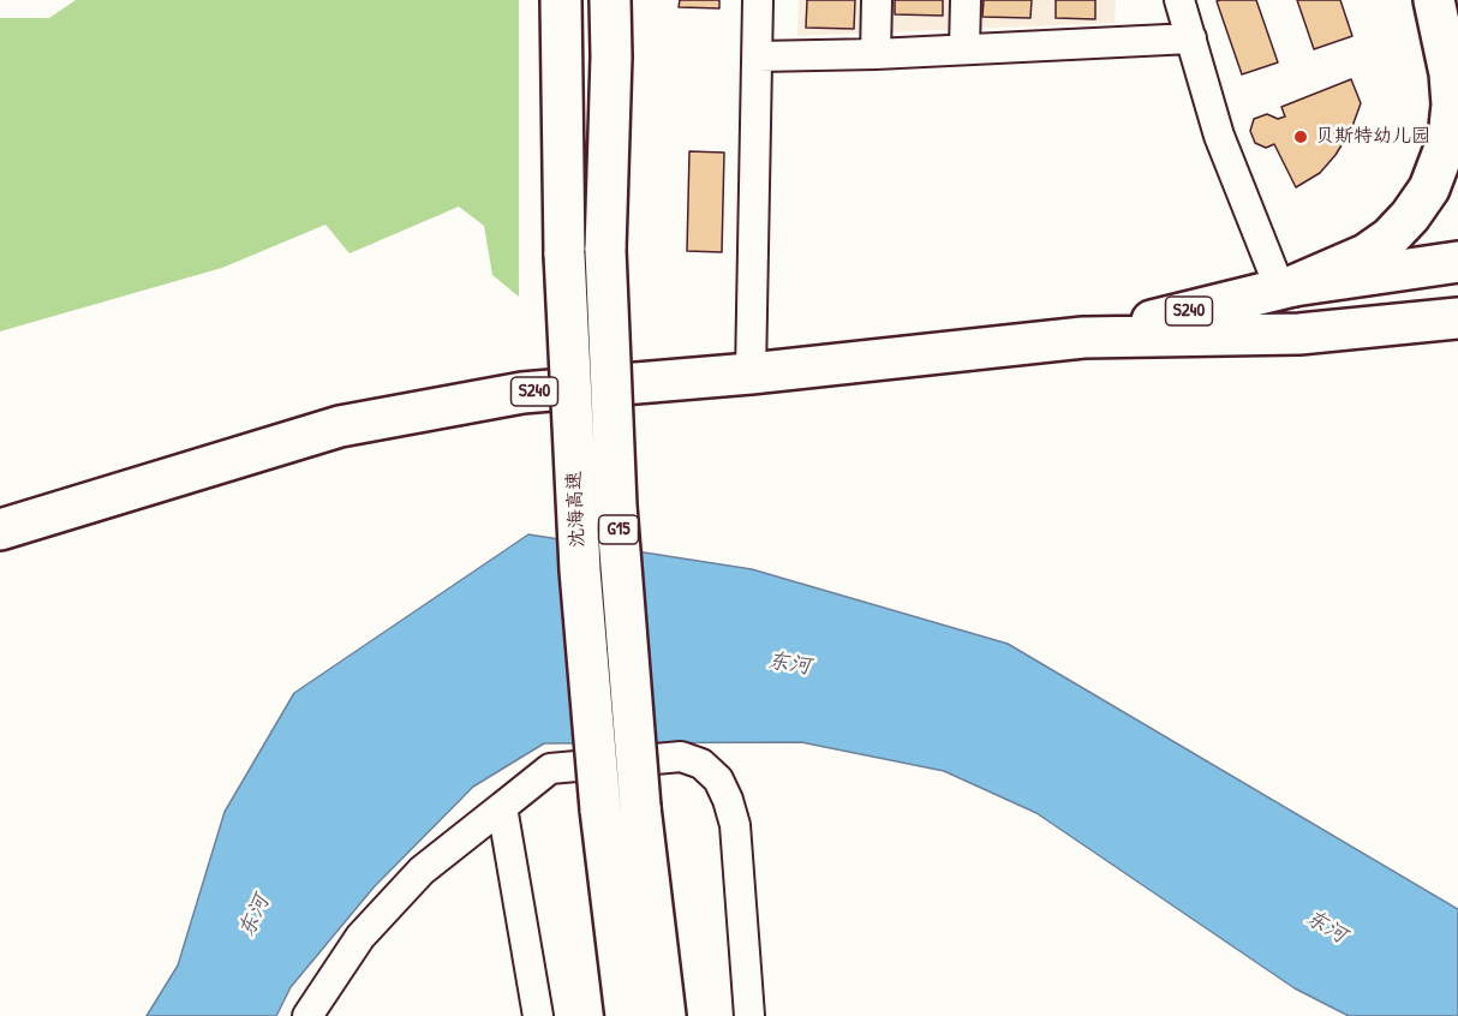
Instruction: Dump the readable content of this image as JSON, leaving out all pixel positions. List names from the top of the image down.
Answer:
{
  "streets": {
    "main road": ["S240", "沈海高速", "G15"]
  },
  "water": ["东河"],
  "places": ["贝斯特幼儿园"]
}
